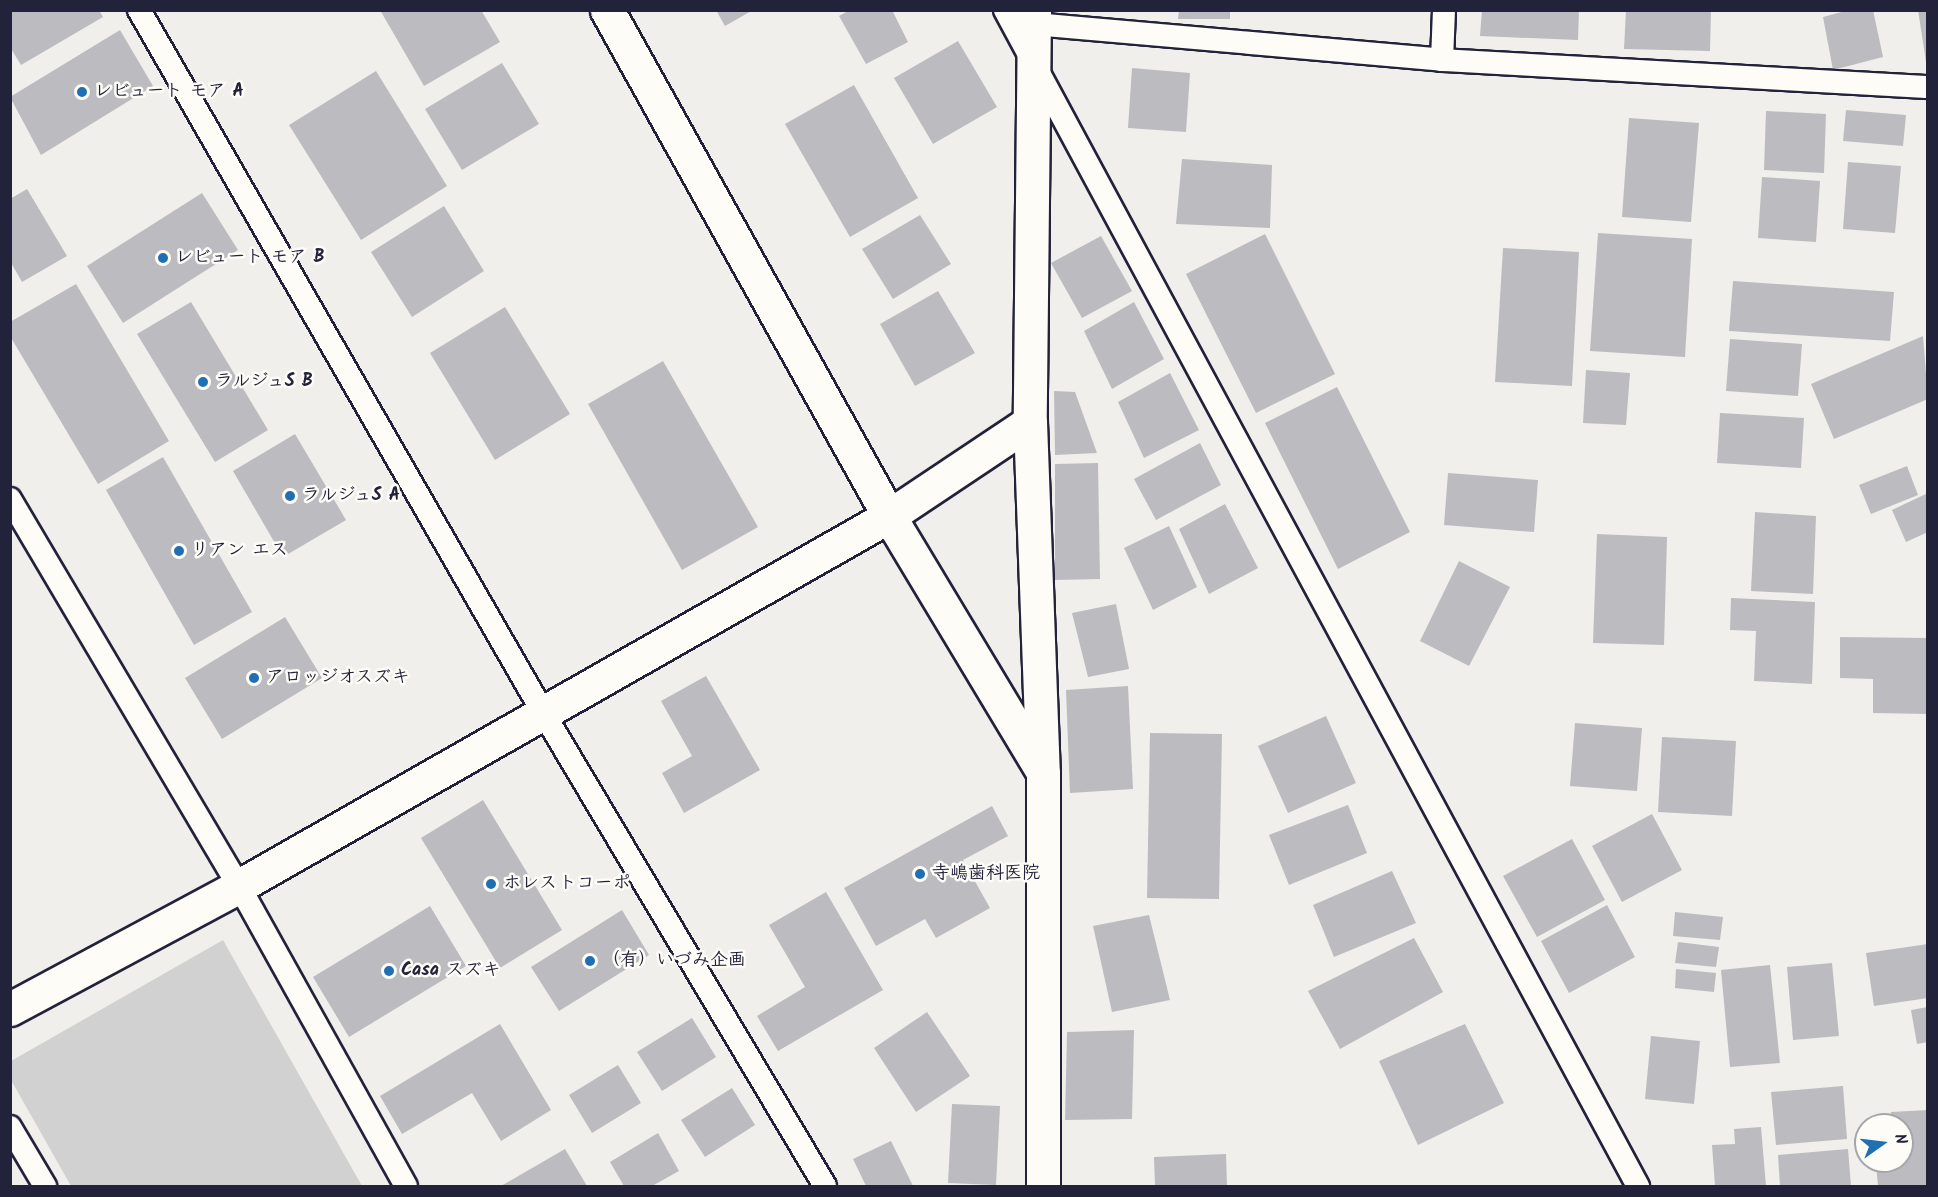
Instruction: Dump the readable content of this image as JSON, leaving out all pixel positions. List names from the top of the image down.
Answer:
{
  "places": [
    "レビュート モア A",
    "レビュート モア B",
    "ラルジュS B",
    "ラルジュS A",
    "リアン エス",
    "アロッジオスズキ",
    "寺嶋歯科医院",
    "ホレストコーポ",
    "（有）いづみ企画",
    "Casa スズキ"
  ],
  "north": "right"
}
